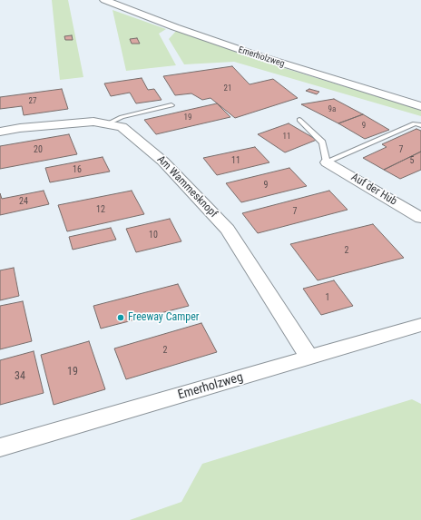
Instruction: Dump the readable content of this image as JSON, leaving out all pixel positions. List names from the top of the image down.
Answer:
{
  "streets": {
    "street": ["Emerholzweg", "Am Wammesknopf", "Auf der Hub"]
  },
  "crossings": [
    ["Emerholzweg", "Am Wammesknopf"]
  ],
  "places": ["Freeway Camper"],
  "house_numbers": [
    "21",
    "27",
    "9a",
    "19",
    "9",
    "11",
    "20",
    "7",
    "11",
    "5",
    "16",
    "9",
    "24",
    "12",
    "7",
    "10",
    "2",
    "1",
    "2",
    "19",
    "34"
  ]
}
